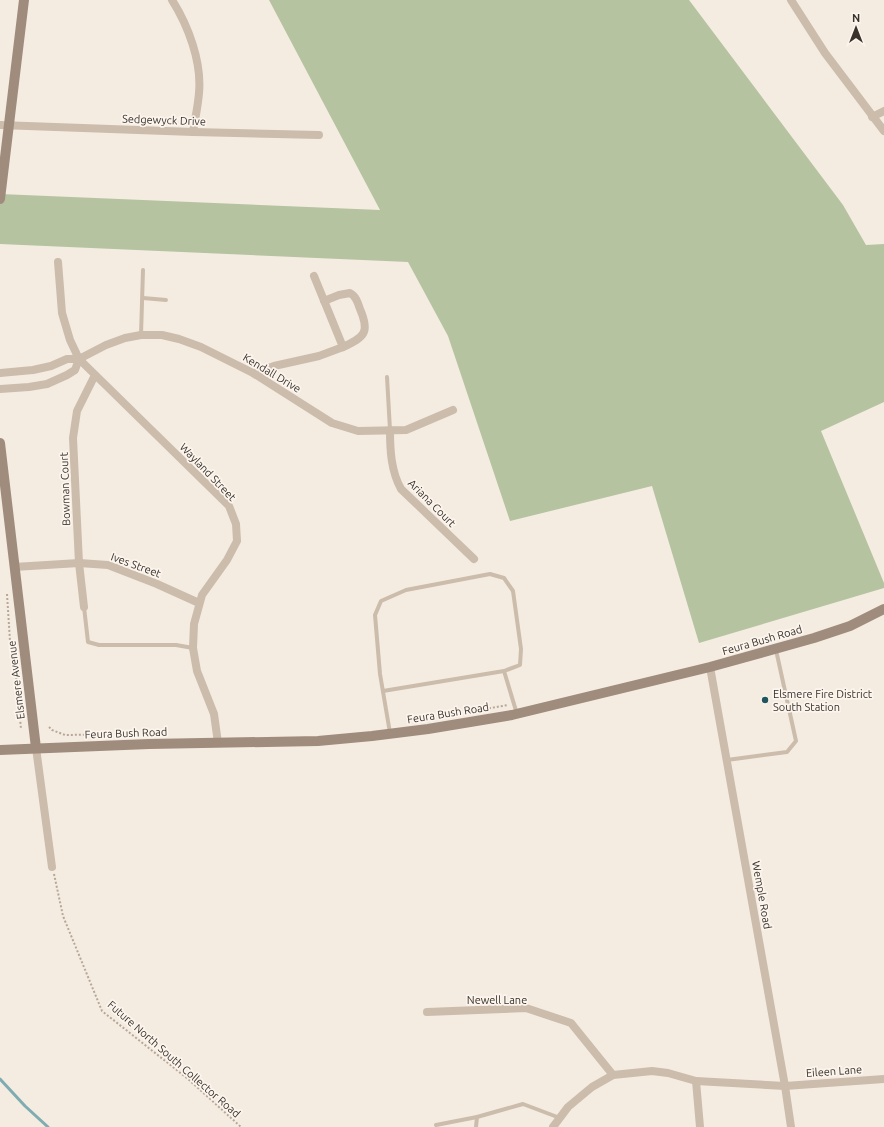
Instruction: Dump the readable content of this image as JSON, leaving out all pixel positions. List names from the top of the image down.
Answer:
{
  "streets": {
    "main road": ["Feura Bush Road", "Elsmere Avenue"],
    "street": [
      "Sedgewyck Drive",
      "Kendall Drive",
      "Wayland Street",
      "Bowman Court",
      "Ariana Court",
      "Ives Street",
      "Wemple Road",
      "Newell Lane",
      "Eileen Lane"
    ],
    "path": ["Future North South Collector Road"]
  },
  "crossings": [
    ["Kendall Drive", "Wayland Street"],
    ["Kendall Drive", "Ariana Court"],
    ["Wayland Street", "Bowman Court"],
    ["Wayland Street", "Ives Street"],
    ["Wayland Street", "Feura Bush Road"],
    ["Bowman Court", "Ives Street"],
    ["Ives Street", "Elsmere Avenue"],
    ["Feura Bush Road", "Elsmere Avenue"],
    ["Feura Bush Road", "Wemple Road"],
    ["Wemple Road", "Eileen Lane"],
    ["Newell Lane", "Eileen Lane"]
  ],
  "places": ["Elsmere Fire District South Station"],
  "north": "top"
}
